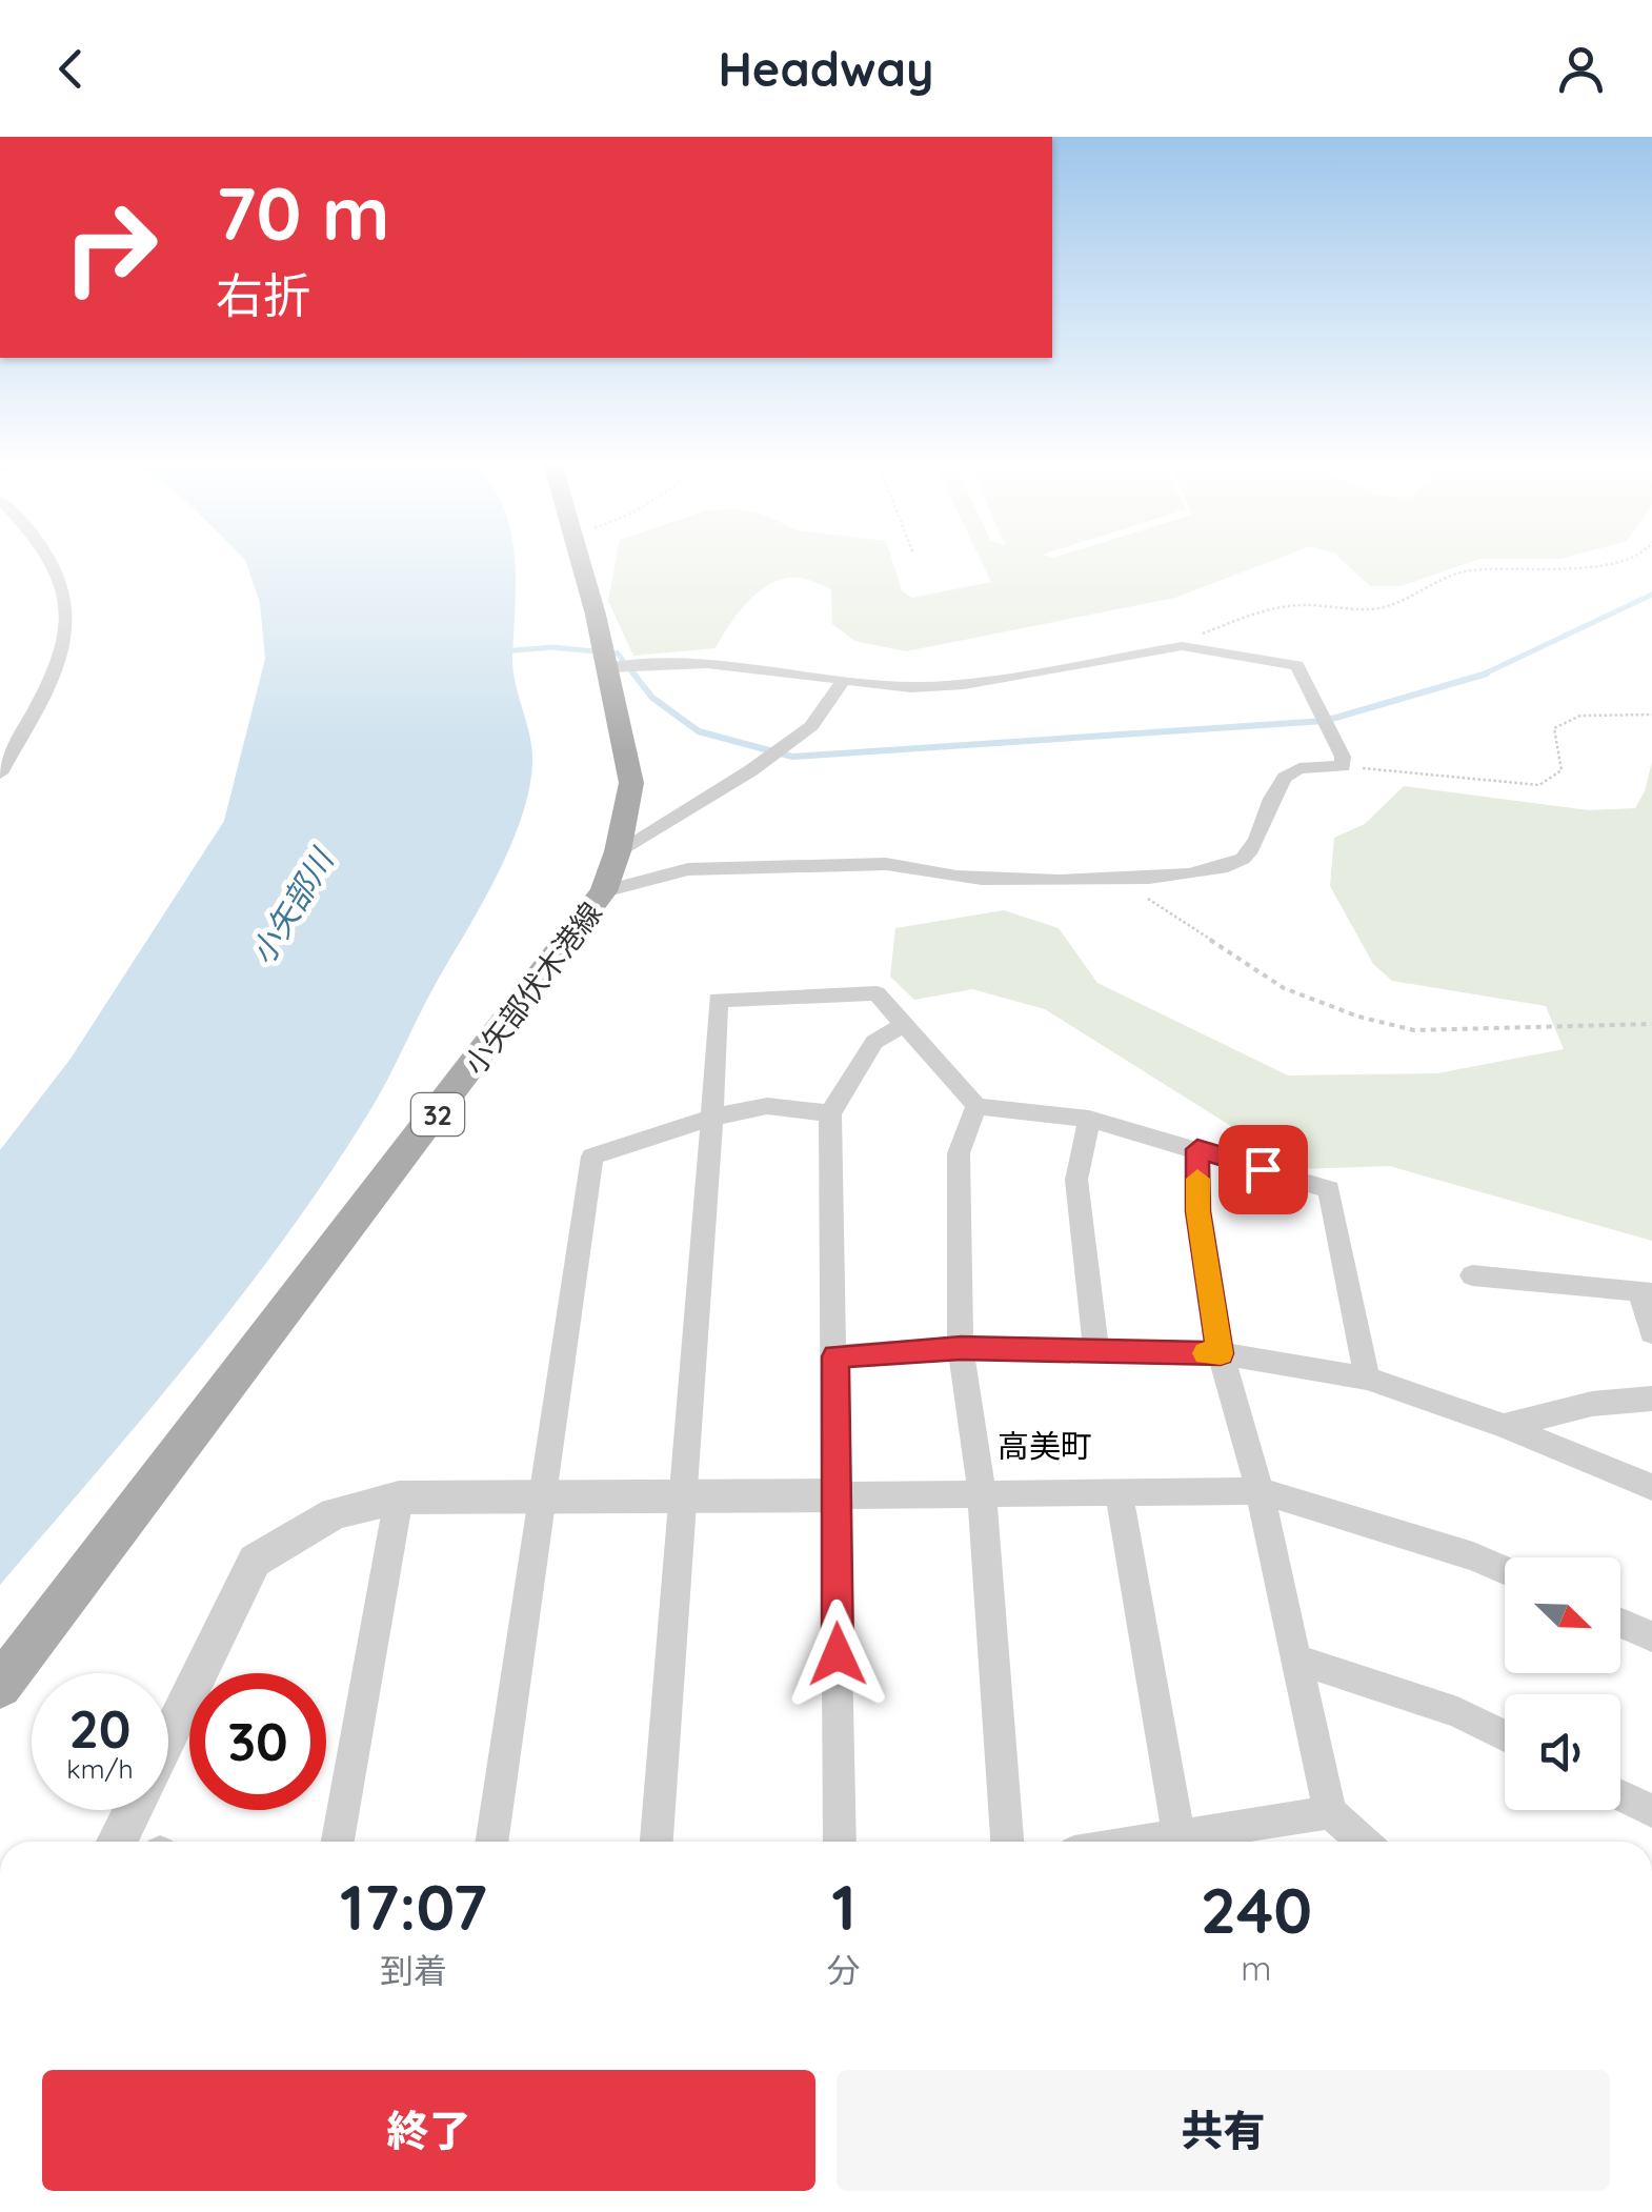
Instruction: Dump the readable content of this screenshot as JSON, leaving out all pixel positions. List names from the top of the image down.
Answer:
{
  "streets": {
    "main road": ["小矢部伏木港線", "32"]
  },
  "districts": ["高美町"],
  "water": ["小矢部川"],
  "north": "bottom right",
  "page": {
    "header": "Headway",
    "turn": ["70 m", "右折"],
    "speed": "20 km/h",
    "limit": "30",
    "eta": [
      "17:07",
      "到着",
      "1",
      "分",
      "240",
      "m"
    ],
    "buttons": ["終了", "共有"]
  }
}
